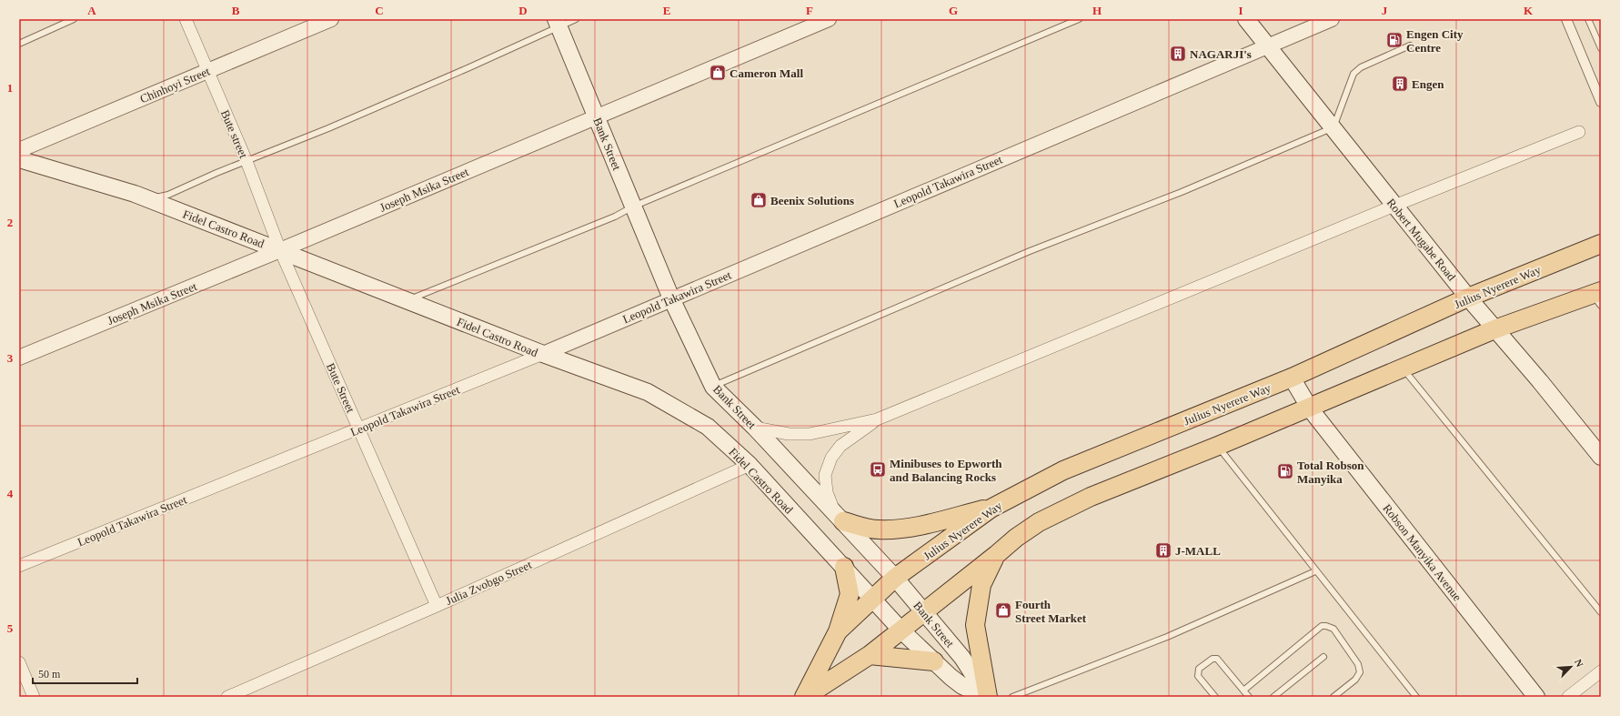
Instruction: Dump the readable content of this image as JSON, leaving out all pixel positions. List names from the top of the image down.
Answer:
{
  "streets": {
    "main road": [
      "Bank Street",
      "Fidel Castro Road",
      "Robert Mugabe Road",
      "Julius Nyerere Way",
      "Robson Manyika Avenue"
    ],
    "street": [
      "Chinhoyi Street",
      "Bute street",
      "Leopold Takawira Street",
      "Joseph Msika Street",
      "Bute Street",
      "Julia Zvobgo Street"
    ]
  },
  "crossings": [
    ["Chinhoyi Street", "Bute street"],
    ["Bute street", "Joseph Msika Street"],
    ["Bute street", "Fidel Castro Road"],
    ["Bute street", "Bute Street"],
    ["Bank Street", "Leopold Takawira Street"],
    ["Bank Street", "Joseph Msika Street"],
    ["Bank Street", "Julius Nyerere Way"],
    ["Leopold Takawira Street", "Fidel Castro Road"],
    ["Leopold Takawira Street", "Robert Mugabe Road"],
    ["Leopold Takawira Street", "Bute Street"],
    ["Joseph Msika Street", "Fidel Castro Road"],
    ["Joseph Msika Street", "Bute Street"],
    ["Fidel Castro Road", "Julius Nyerere Way"],
    ["Fidel Castro Road", "Bute Street"],
    ["Fidel Castro Road", "Julia Zvobgo Street"],
    ["Robert Mugabe Road", "Julius Nyerere Way"],
    ["Julius Nyerere Way", "Robson Manyika Avenue"],
    ["Bute Street", "Julia Zvobgo Street"]
  ],
  "places": {
    "fuel station": ["Engen City Centre", "Total Robson Manyika"],
    "building": ["NAGARJI's", "Engen", "J-MALL"],
    "shop": ["Cameron Mall", "Beenix Solutions", "Fourth Street Market"],
    "bus stop": ["Minibuses to Epworth and Balancing Rocks"]
  },
  "scale_bar": "50 m",
  "north": "top right",
  "grid": {
    "columns": [
      "A",
      "B",
      "C",
      "D",
      "E",
      "F",
      "G",
      "H",
      "I",
      "J",
      "K"
    ],
    "rows": [
      "1",
      "2",
      "3",
      "4",
      "5"
    ]
  }
}
